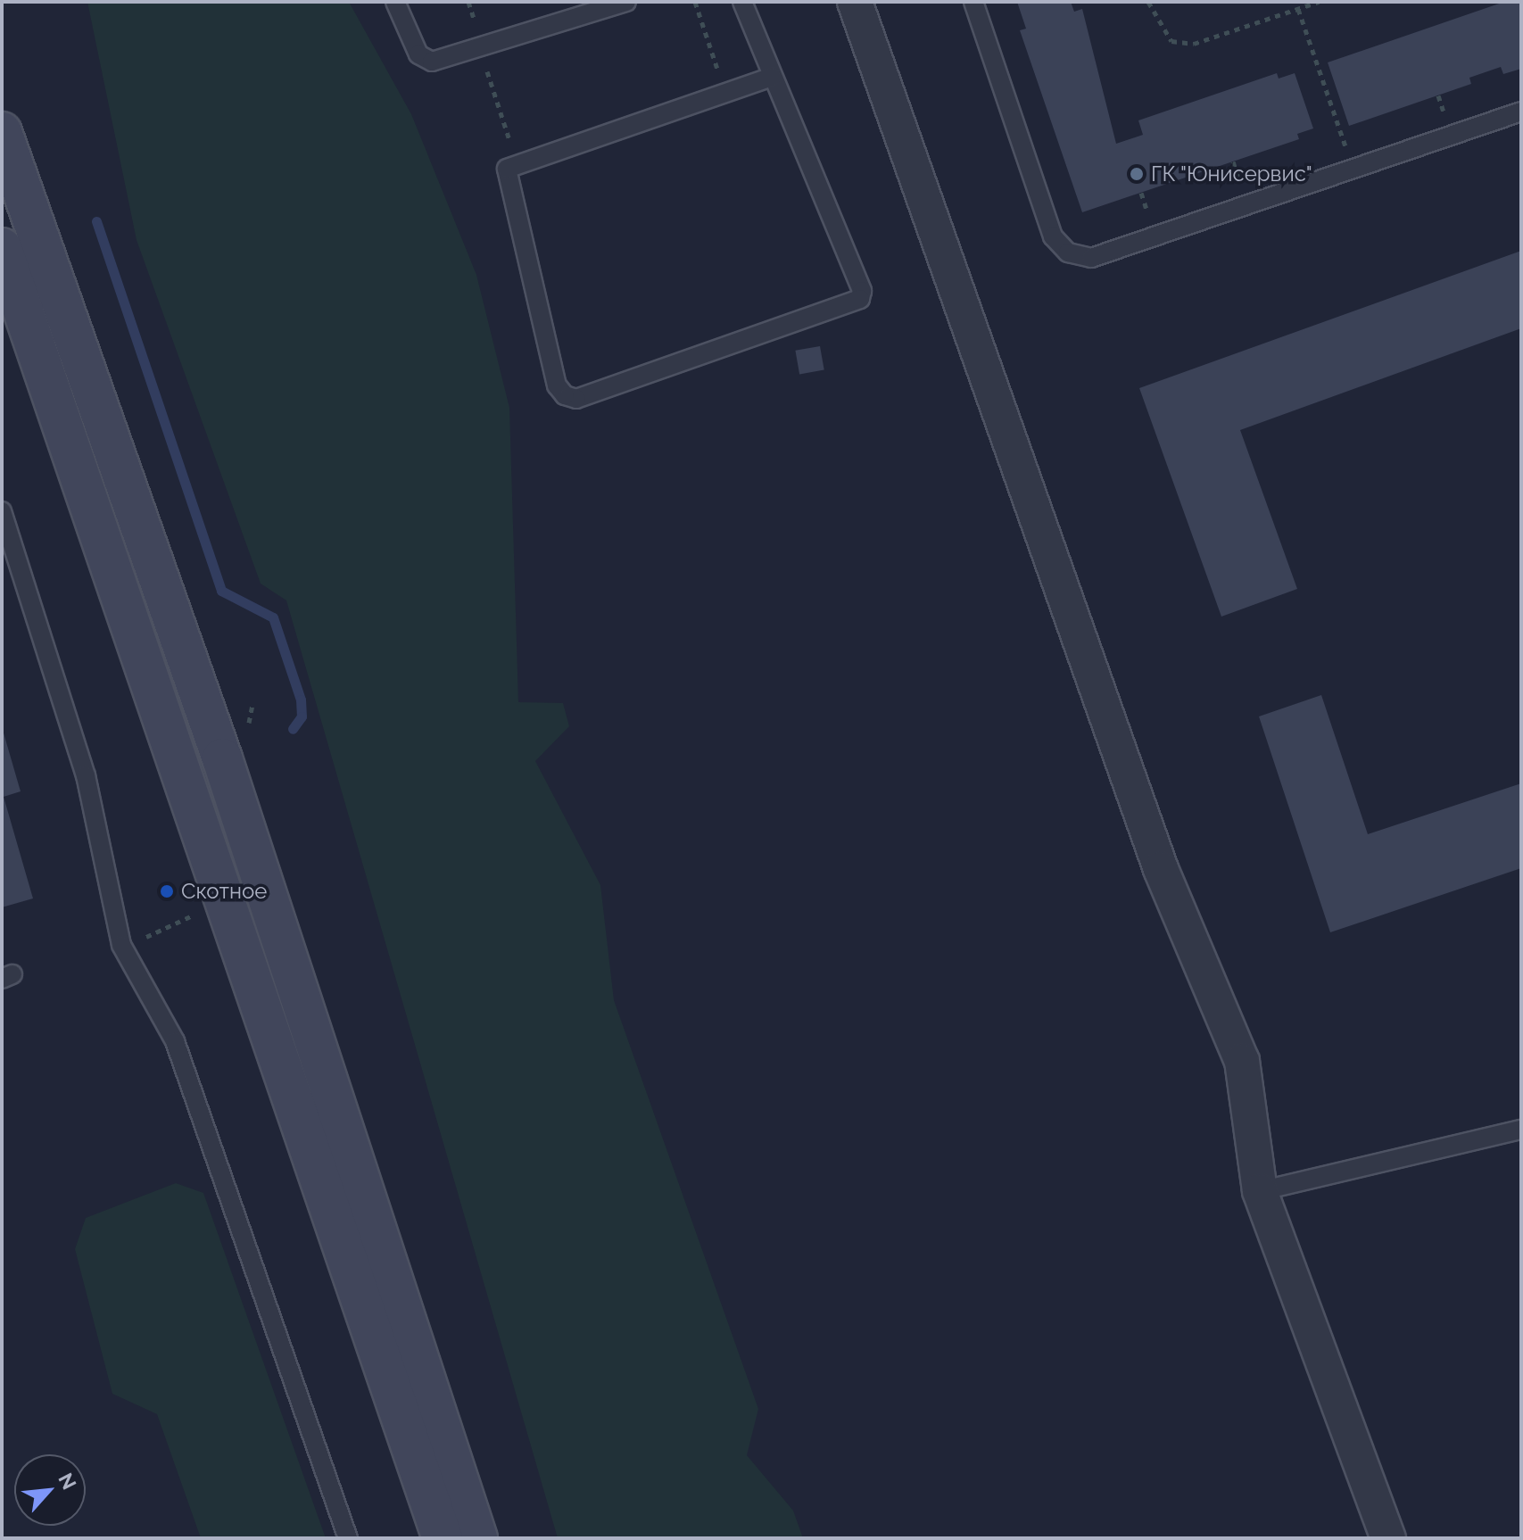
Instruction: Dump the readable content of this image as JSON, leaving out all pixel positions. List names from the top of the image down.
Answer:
{
  "places": ["ГК \"Юнисервис\"", "Скотное"],
  "north": "top right"
}
